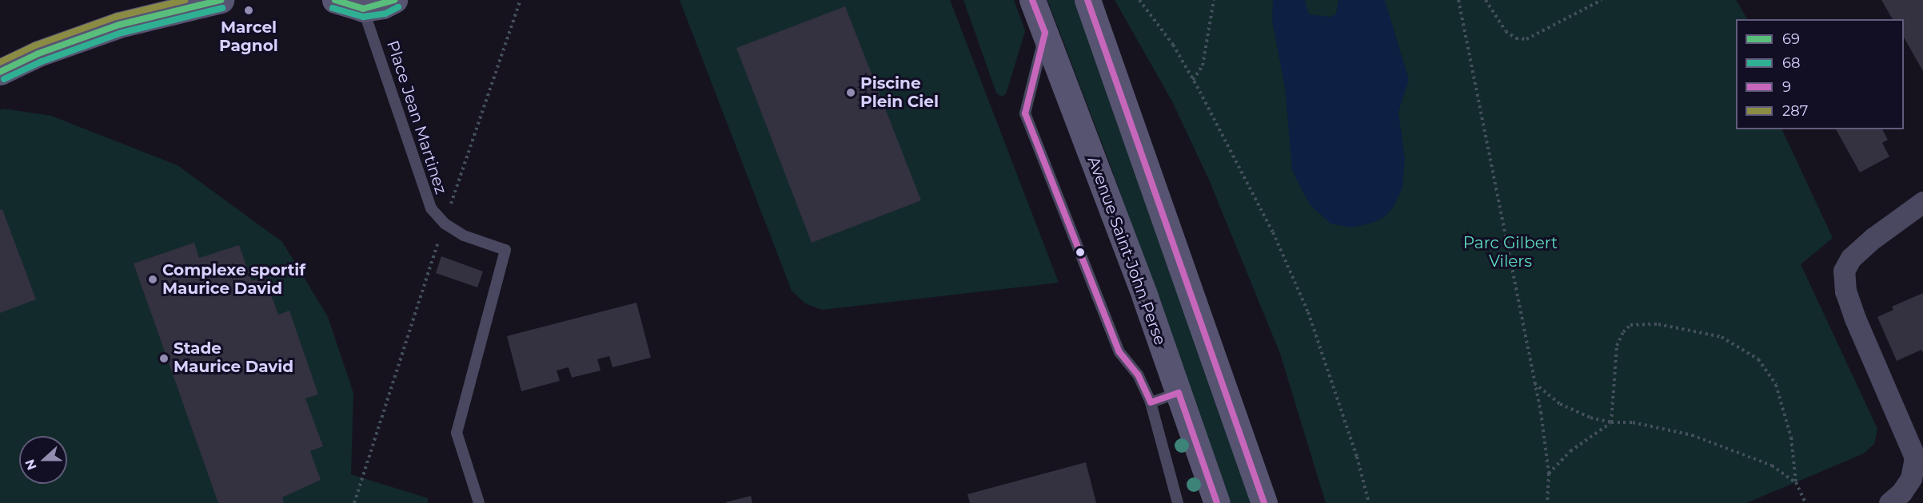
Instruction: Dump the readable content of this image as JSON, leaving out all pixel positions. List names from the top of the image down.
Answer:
{
  "streets": {
    "main road": ["Avenue Saint-John Perse"],
    "lane": ["Place Jean Martinez"]
  },
  "parks": ["Parc Gilbert Vilers"],
  "places": [
    "Marcel Pagnol",
    "Piscine Plein Ciel",
    "Complexe sportif Maurice David",
    "Stade Maurice David"
  ],
  "lines": [
    "transit line 69",
    "transit line 9",
    "transit line 287",
    "transit line 68"
  ],
  "legend": [
    "69",
    "68",
    "9",
    "287"
  ],
  "north": "left"
}
